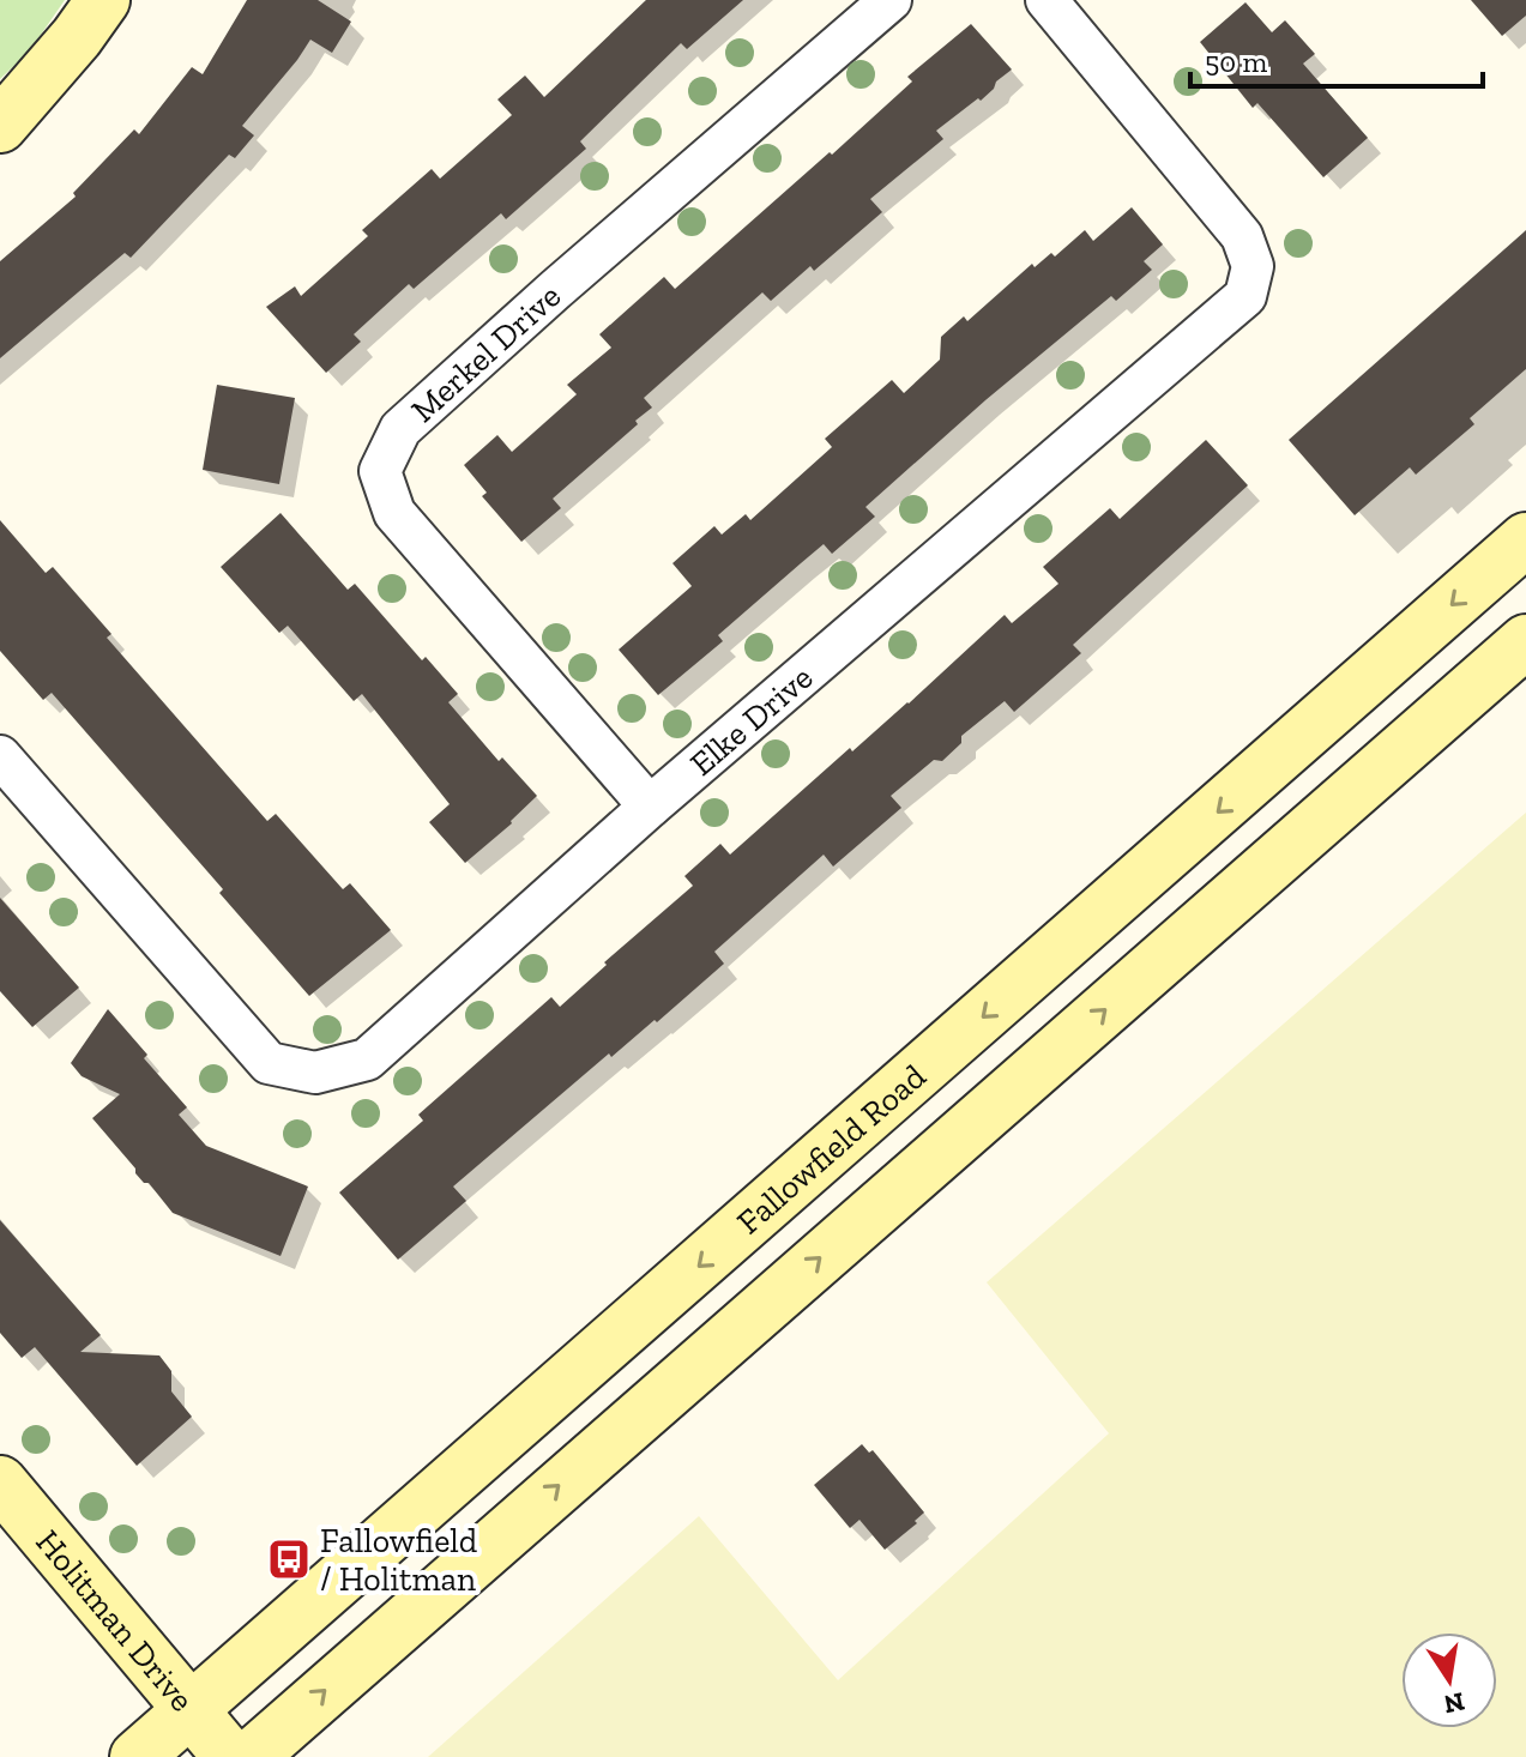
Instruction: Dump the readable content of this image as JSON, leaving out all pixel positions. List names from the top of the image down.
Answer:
{
  "streets": {
    "main road": ["Fallowfield Road", "Holitman Drive"],
    "street": ["Merkel Drive", "Elke Drive"]
  },
  "crossings": [
    ["Merkel Drive", "Elke Drive"],
    ["Fallowfield Road", "Holitman Drive"]
  ],
  "places": {
    "bus stop": ["Fallowfield / Holitman"]
  },
  "scale_bar": "50 m",
  "north": "bottom"
}
